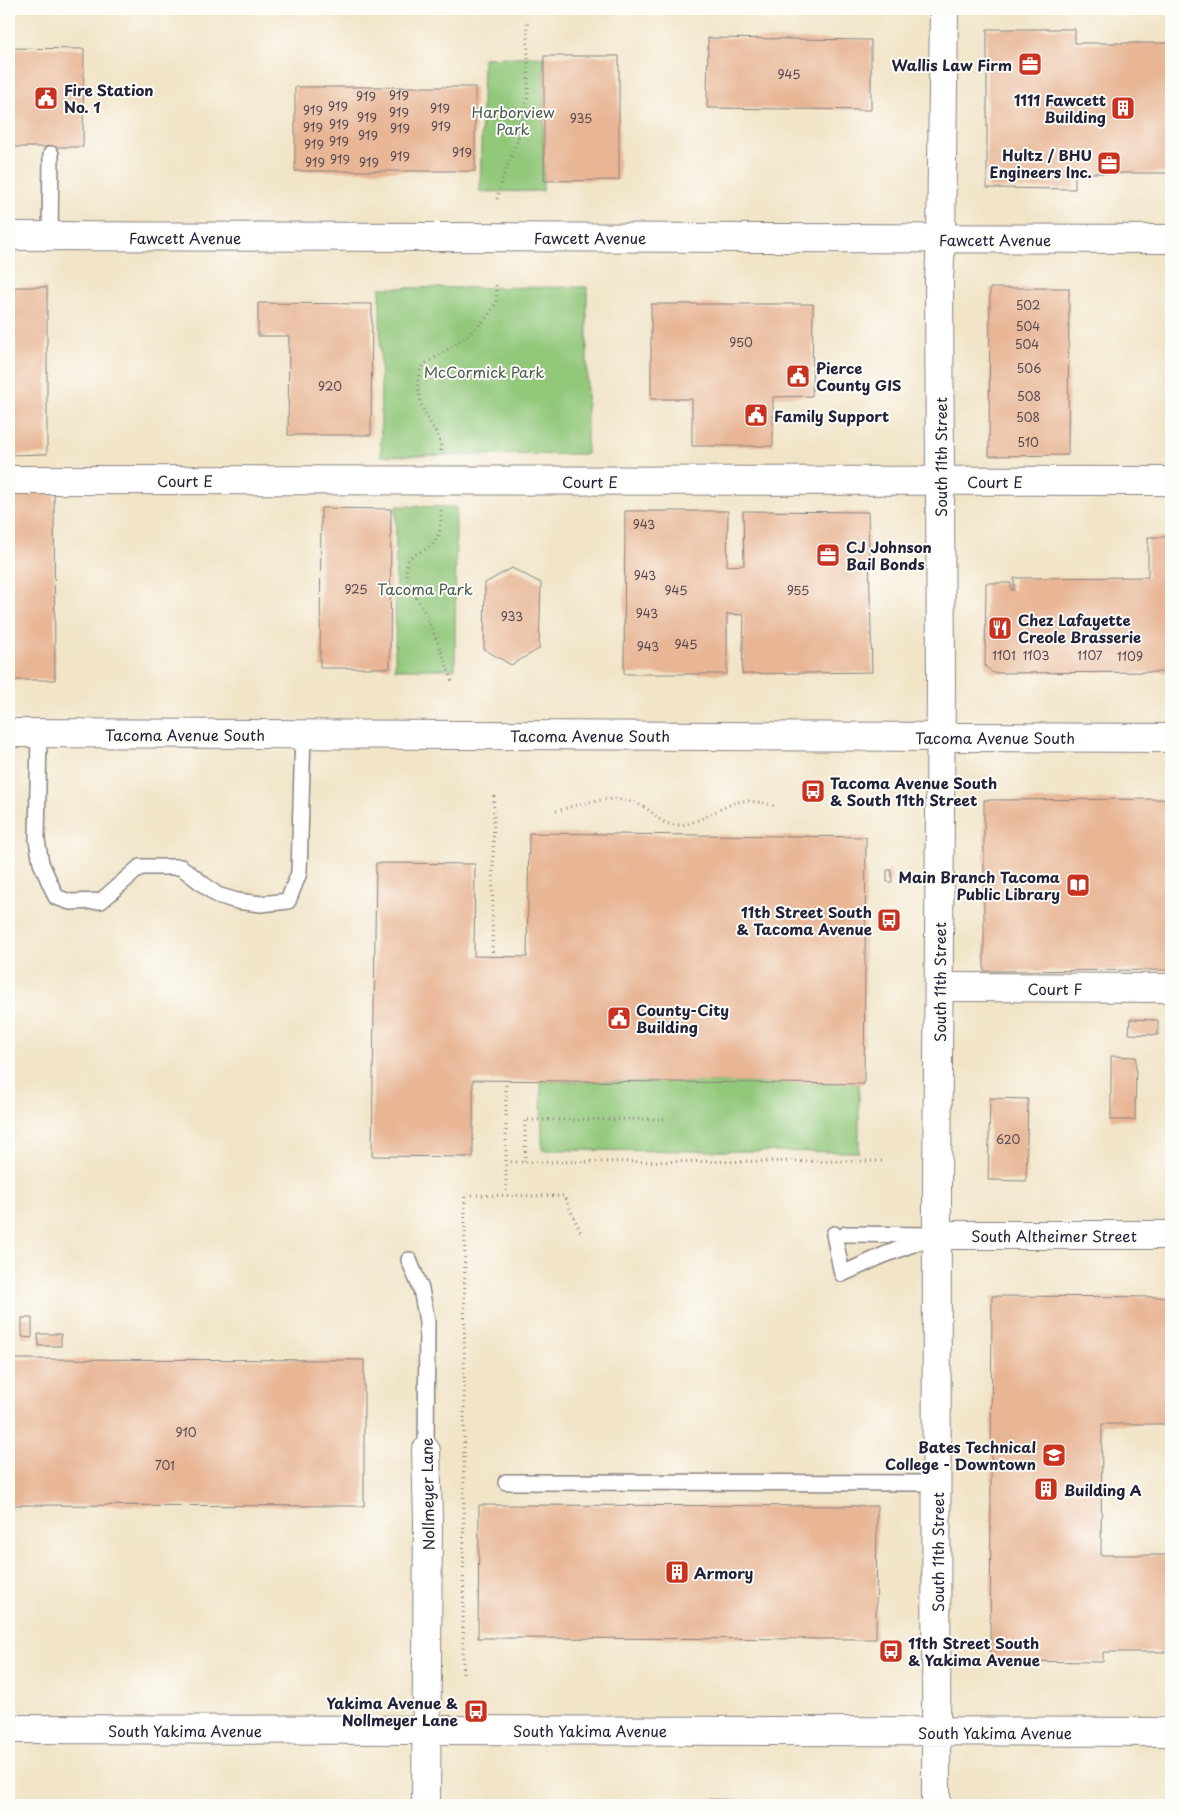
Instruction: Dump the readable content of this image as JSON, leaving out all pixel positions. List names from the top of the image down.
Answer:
{
  "streets": {
    "main road": [
      "Fawcett Avenue",
      "South 11th Street",
      "Court E",
      "Tacoma Avenue South",
      "Court F",
      "South Altheimer Street",
      "Nollmeyer Lane",
      "South Yakima Avenue"
    ]
  },
  "crossings": [
    ["Fawcett Avenue", "South 11th Street"],
    ["South 11th Street", "Court E"],
    ["South 11th Street", "Tacoma Avenue South"],
    ["South 11th Street", "Court F"],
    ["South 11th Street", "South Altheimer Street"],
    ["South 11th Street", "South Yakima Avenue"],
    ["Nollmeyer Lane", "South Yakima Avenue"]
  ],
  "parks": ["Harborview Park", "McCormick Park", "Tacoma Park"],
  "places": {
    "office": ["Wallis Law Firm", "Hultz / BHU Engineers Inc.", "CJ Johnson Bail Bonds"],
    "public building": [
      "Fire Station No. 1",
      "Pierce County GIS",
      "Family Support",
      "County-City Building"
    ],
    "building": ["1111 Fawcett Building", "Building A", "Armory"],
    "restaurant": ["Chez Lafayette Creole Brasserie"],
    "bus stop": [
      "Tacoma Avenue South & South 11th Street",
      "11th Street South & Tacoma Avenue",
      "11th Street South & Yakima Avenue",
      "Yakima Avenue & Nollmeyer Lane"
    ],
    "library": ["Main Branch Tacoma Public Library"],
    "school or university": ["Bates Technical College - Downtown"]
  },
  "house_numbers": [
    "945",
    "919",
    "919",
    "919",
    "919",
    "919",
    "919",
    "919",
    "935",
    "919",
    "919",
    "919",
    "919",
    "919",
    "919",
    "919",
    "919",
    "919",
    "919",
    "919",
    "919",
    "502",
    "504",
    "950",
    "504",
    "506",
    "920",
    "508",
    "508",
    "510",
    "943",
    "943",
    "925",
    "945",
    "955",
    "943",
    "933",
    "945",
    "943",
    "1101",
    "1103",
    "1107",
    "1109",
    "620",
    "910",
    "701"
  ]
}
